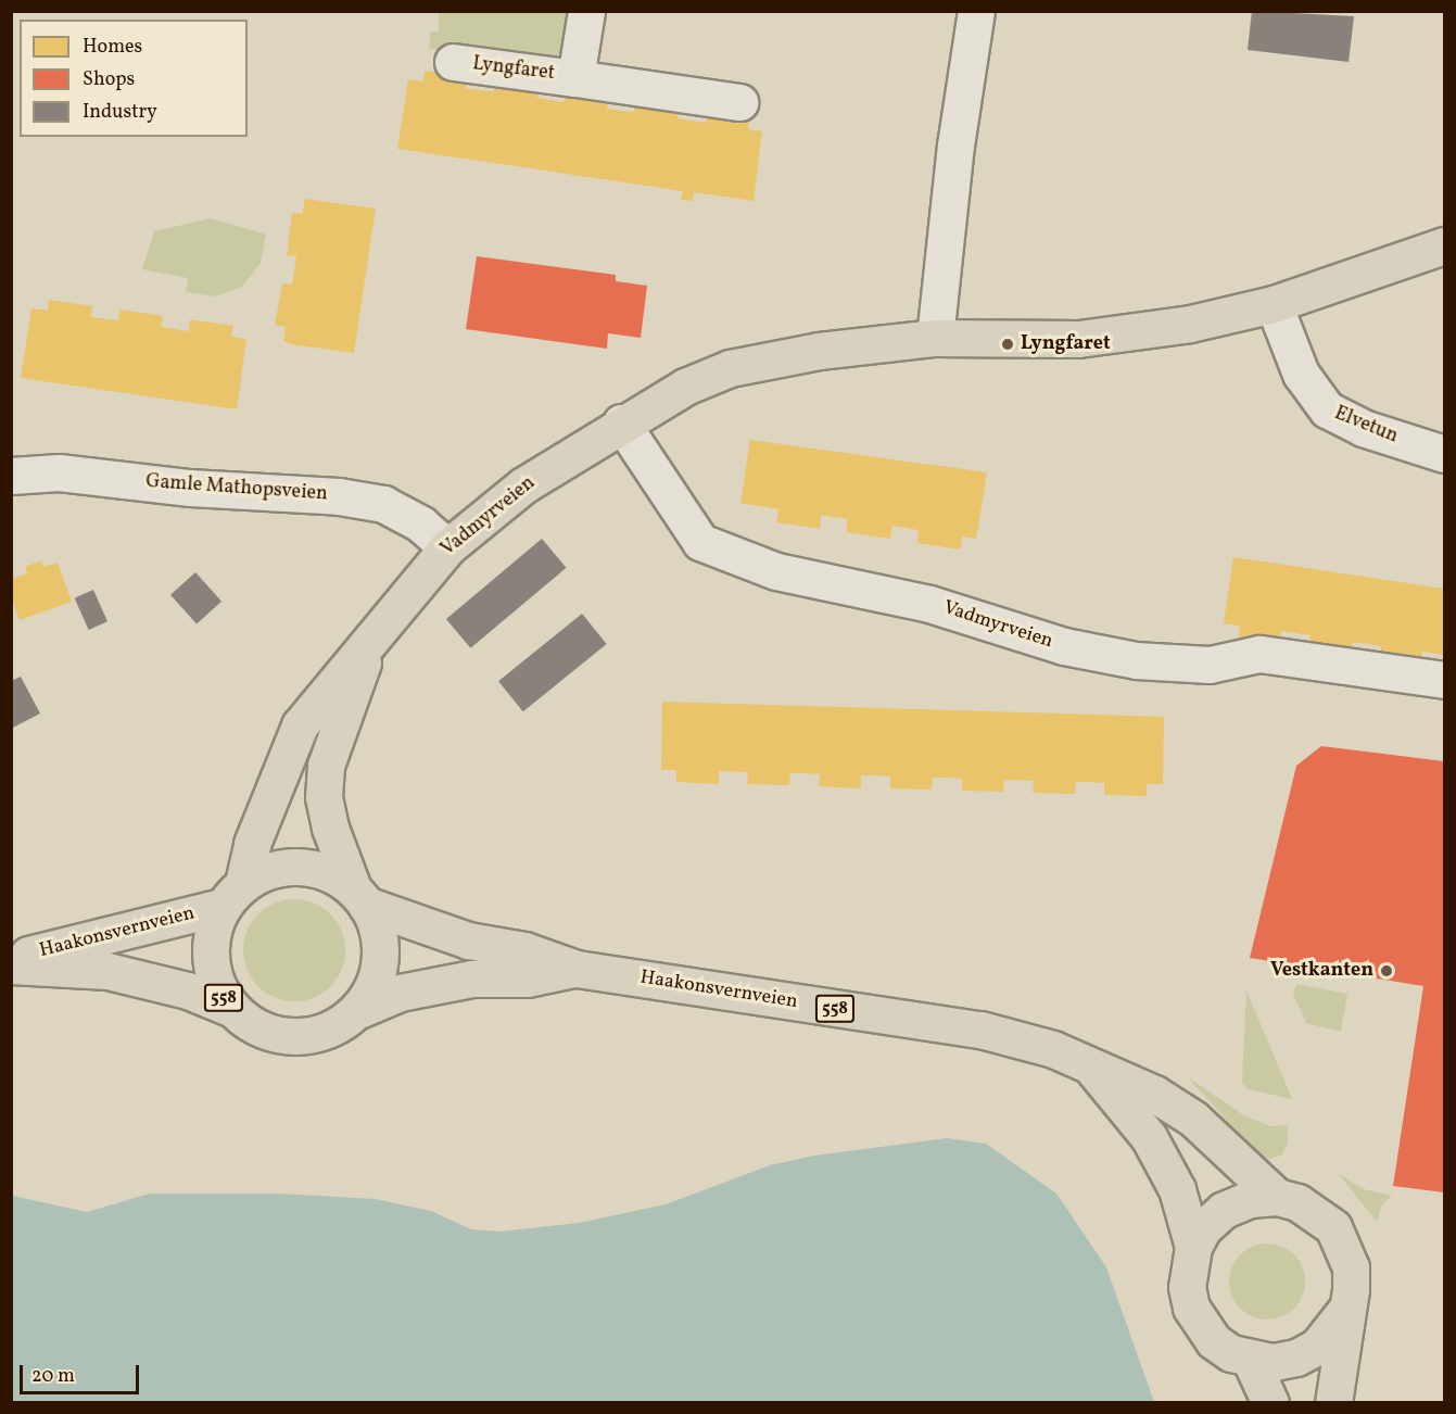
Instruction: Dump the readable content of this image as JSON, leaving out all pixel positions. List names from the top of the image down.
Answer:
{
  "streets": {
    "main road": ["Vadmyrveien", "Haakonsvernveien", "558"],
    "street": ["Lyngfaret", "Elvetun", "Gamle Mathopsveien"]
  },
  "crossings": [
    ["Elvetun", "Vadmyrveien"],
    ["Gamle Mathopsveien", "Vadmyrveien"],
    ["Vadmyrveien", "Haakonsvernveien"],
    ["Vadmyrveien", "558"],
    ["Haakonsvernveien", "558"]
  ],
  "places": ["Lyngfaret", "Vestkanten"],
  "legend": ["Homes", "Shops", "Industry"],
  "scale_bar": "20 m"
}
